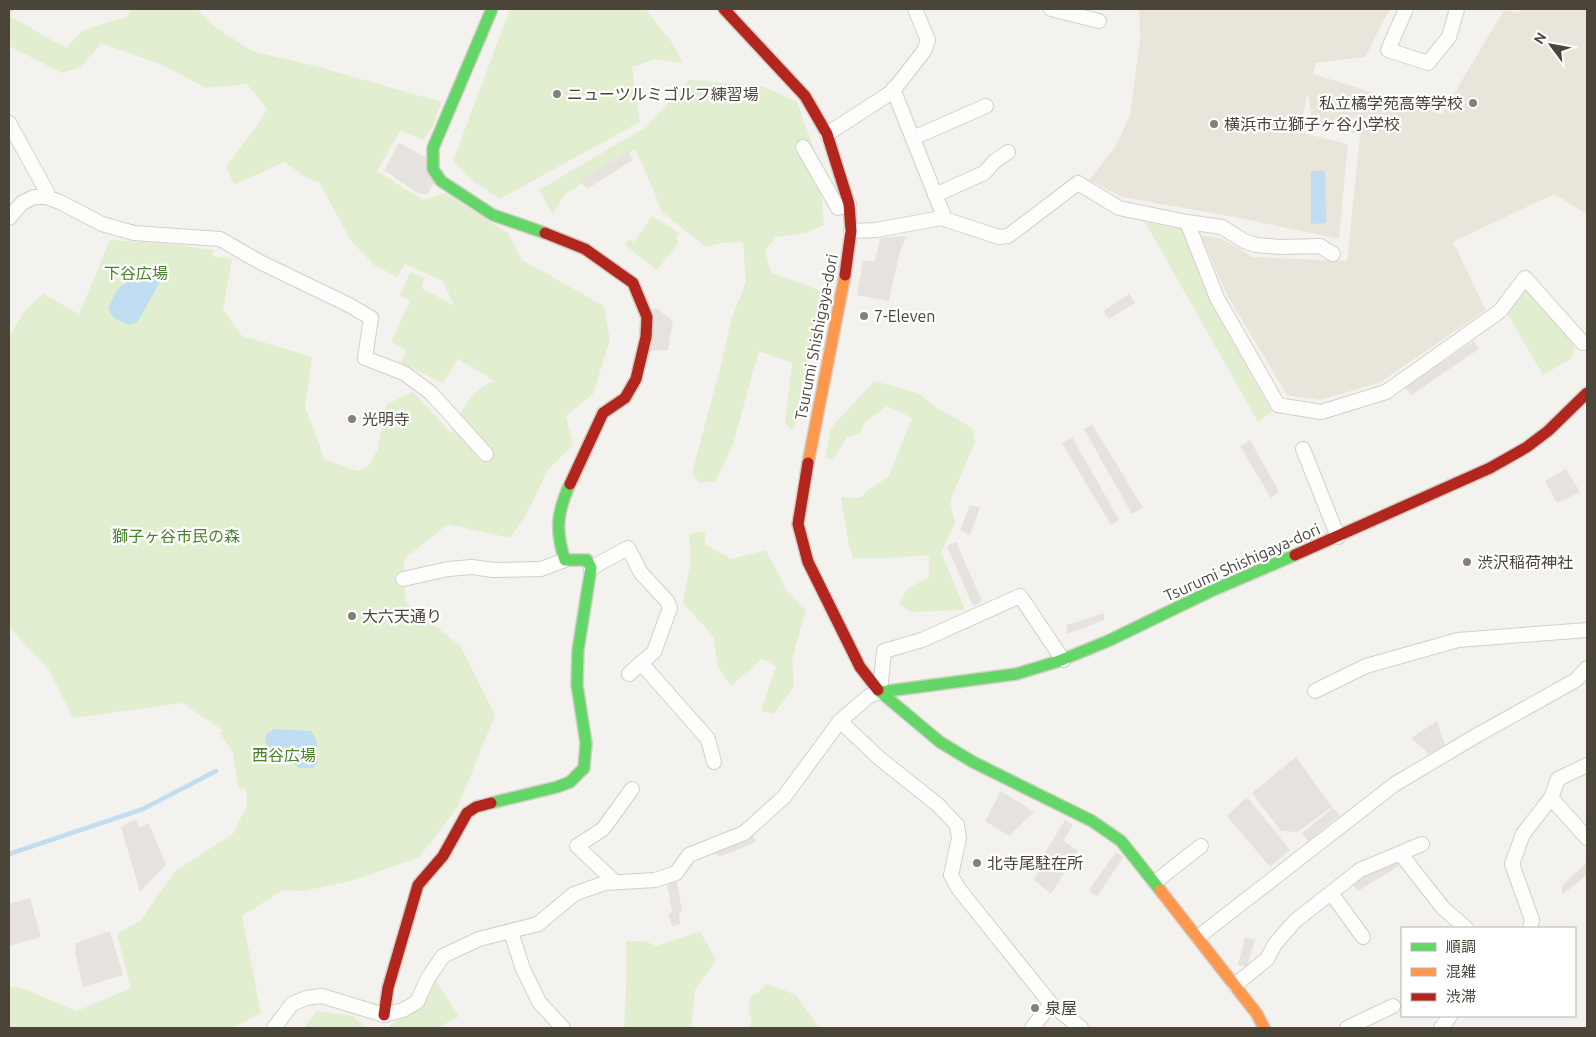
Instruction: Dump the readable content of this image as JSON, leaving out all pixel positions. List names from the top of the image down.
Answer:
{
  "streets": {
    "street": ["Tsurumi Shishigaya-dori"]
  },
  "parks": ["下谷広場", "獅子ヶ谷市民の森", "西谷広場"],
  "places": [
    "ニューツルミゴルフ練習場",
    "私立橘学苑高等学校",
    "横浜市立獅子ヶ谷小学校",
    "7-Eleven",
    "光明寺",
    "渋沢稲荷神社",
    "大六天通り",
    "北寺尾駐在所",
    "泉屋"
  ],
  "legend": ["順調", "混雑", "渋滞"],
  "north": "top left"
}
